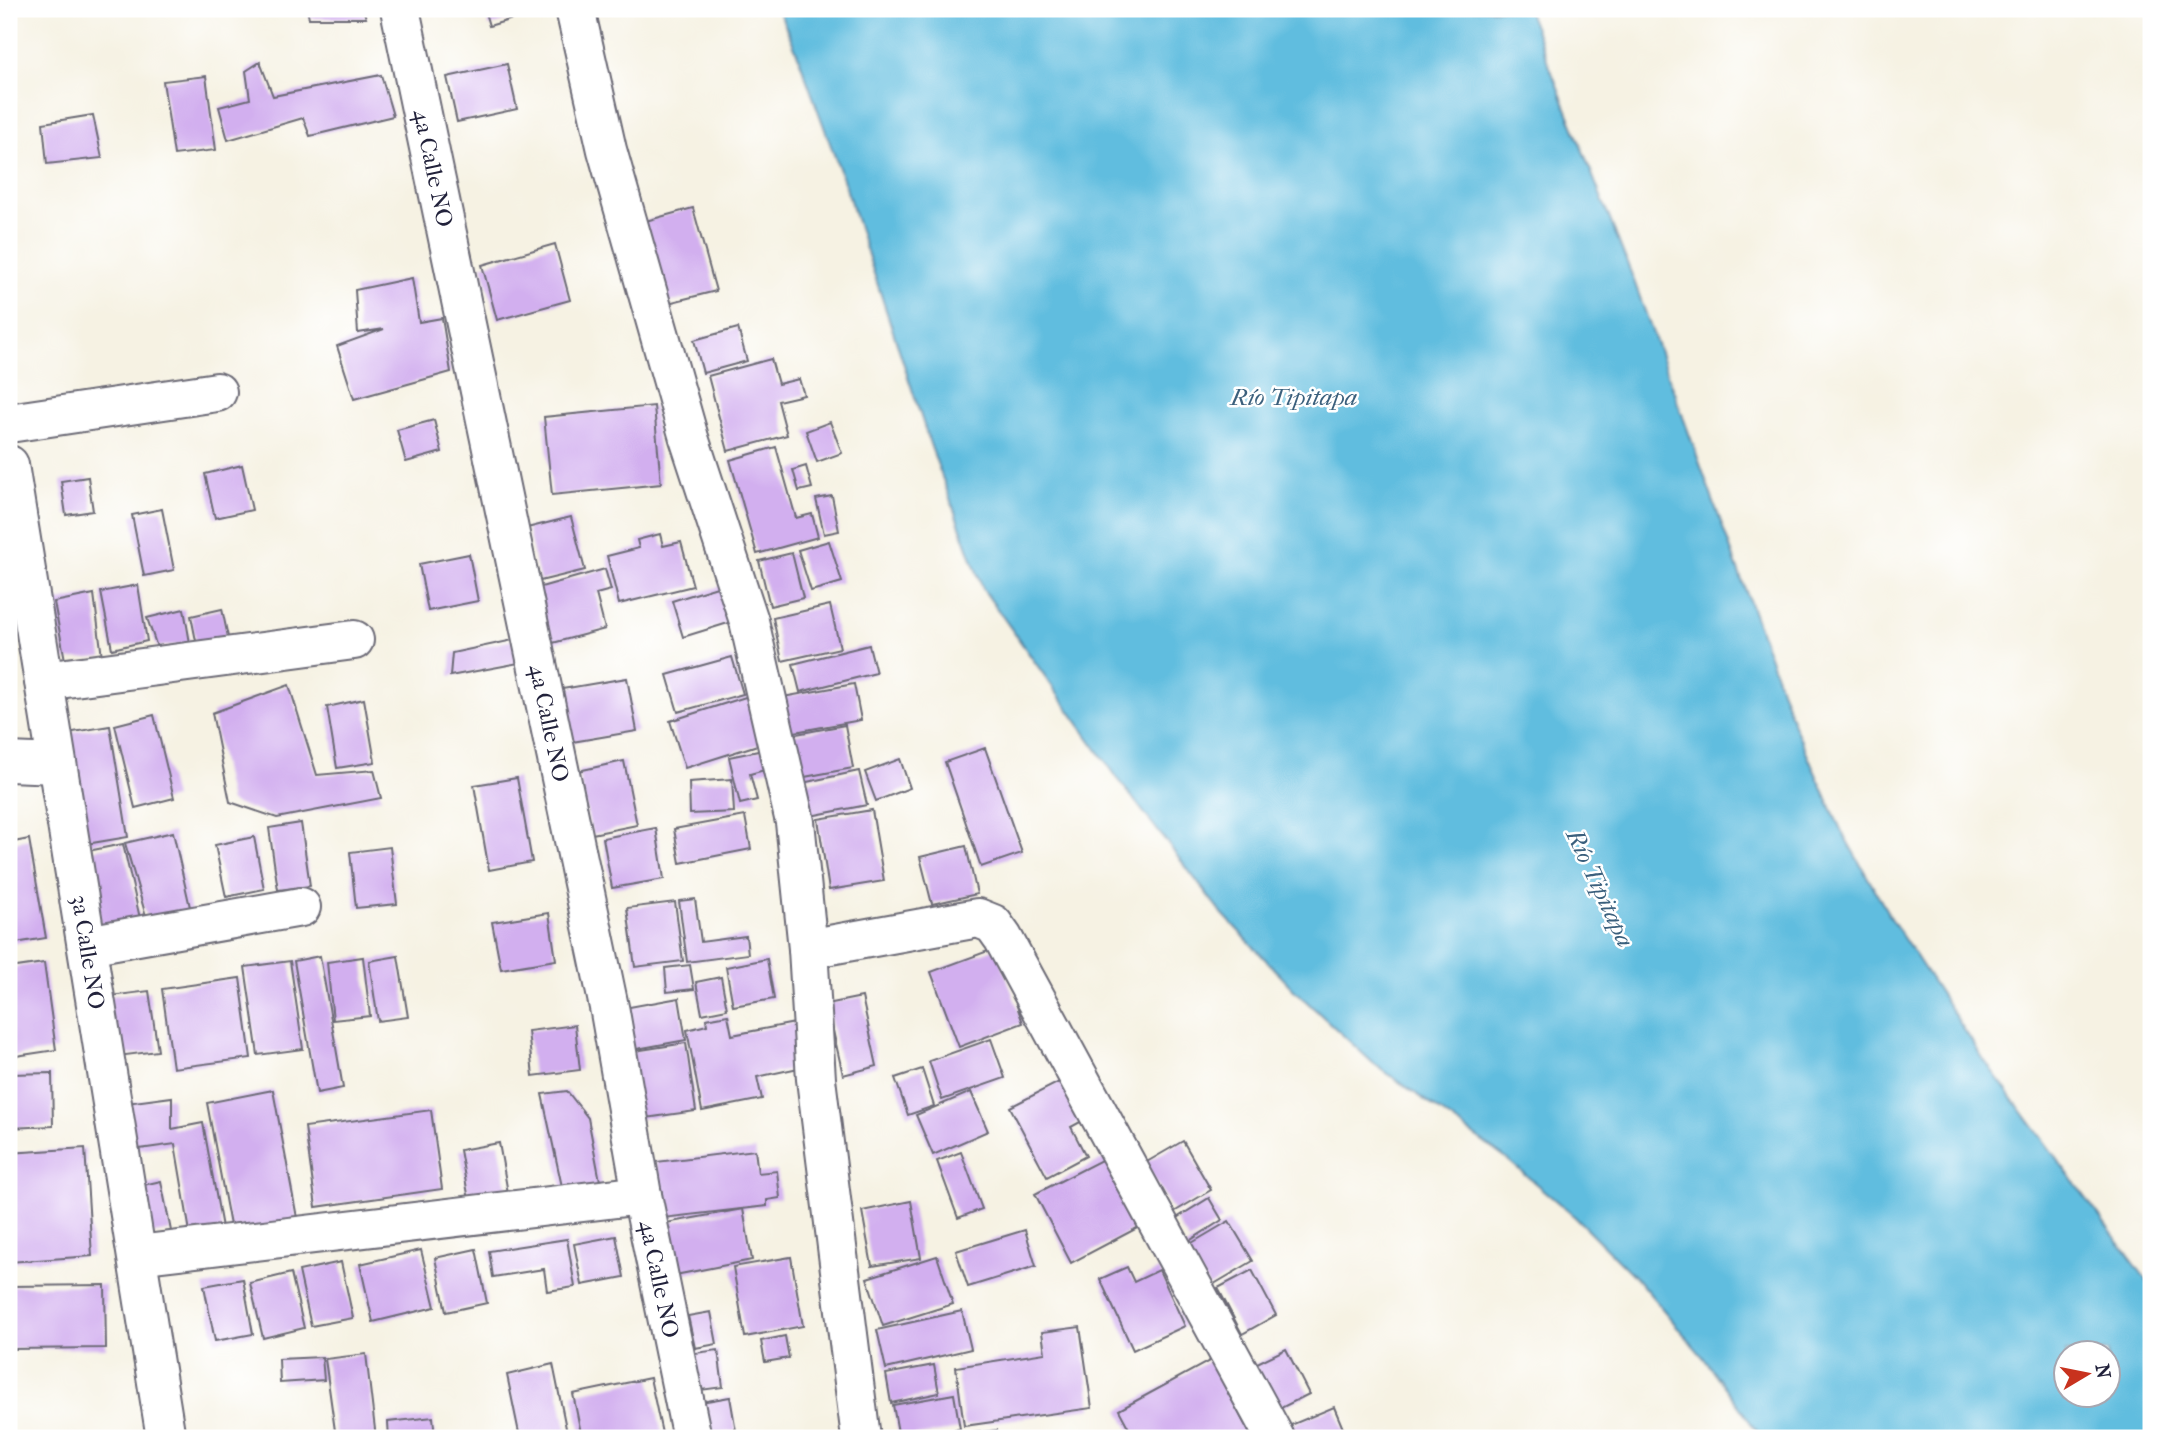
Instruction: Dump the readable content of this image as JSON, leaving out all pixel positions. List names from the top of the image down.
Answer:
{
  "streets": {
    "street": ["4a Calle NO", "3a Calle NO"]
  },
  "water": ["Río Tipitapa"],
  "north": "right"
}
